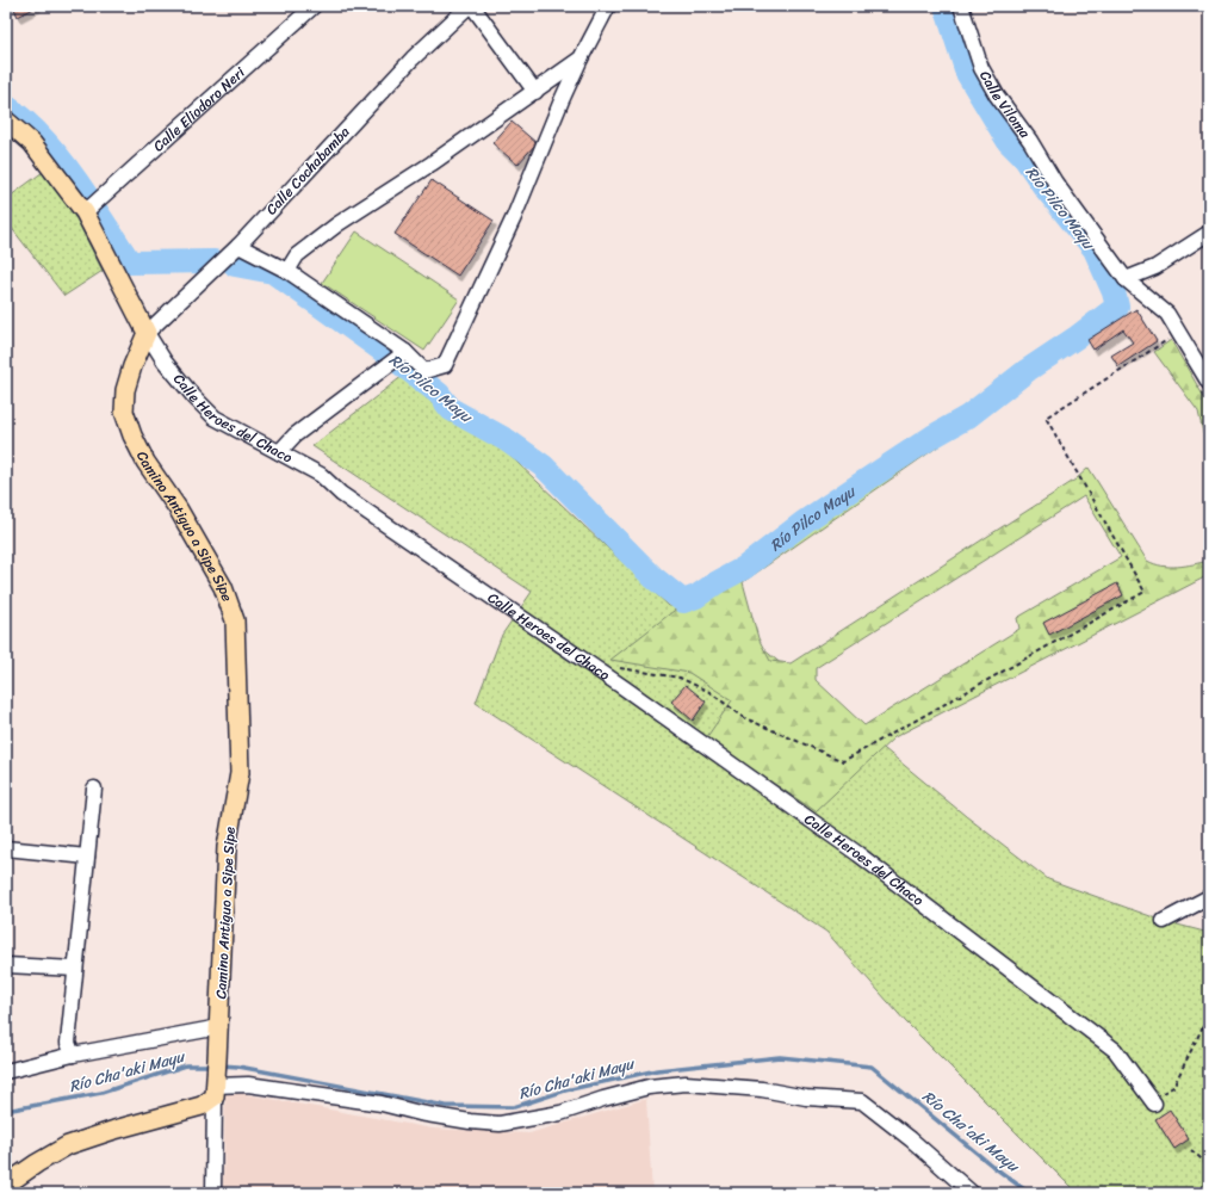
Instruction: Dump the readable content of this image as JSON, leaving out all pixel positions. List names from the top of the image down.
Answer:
{
  "streets": {
    "main road": ["Calle Heroes del Chaco", "Camino Antiguo a Sipe Sipe"],
    "street": ["Calle Viloma", "Calle Eliodoro Neri", "Calle Cochabamba"]
  },
  "crossings": [
    ["Calle Eliodoro Neri", "Calle Heroes del Chaco"],
    ["Calle Cochabamba", "Calle Heroes del Chaco"],
    ["Calle Cochabamba", "Camino Antiguo a Sipe Sipe"],
    ["Calle Heroes del Chaco", "Camino Antiguo a Sipe Sipe"]
  ],
  "water": ["Río Pilco Mayu", "Río Cha'aki Mayu"]
}
